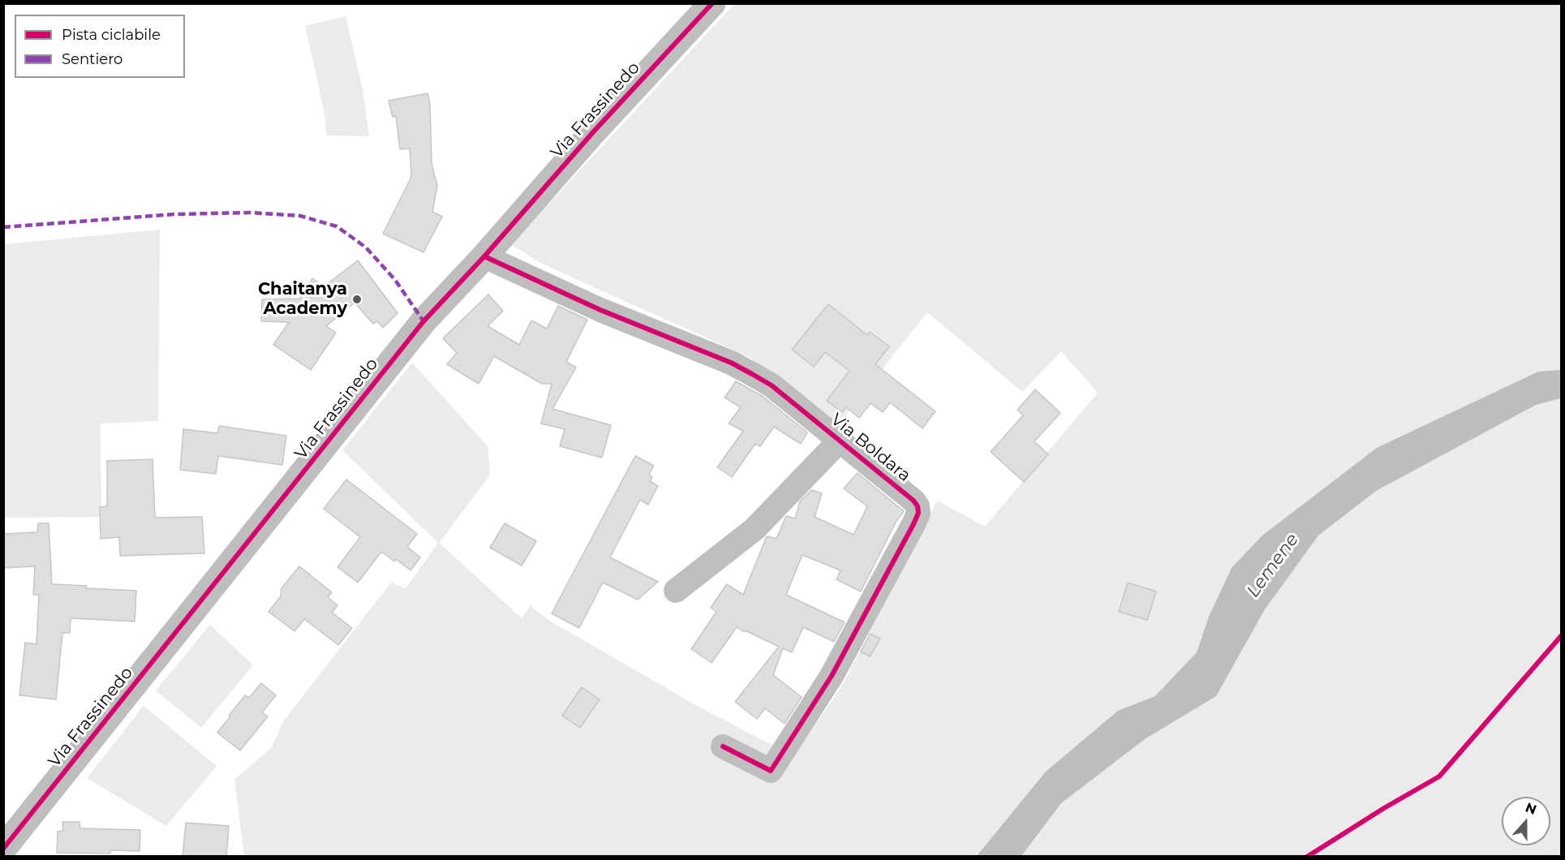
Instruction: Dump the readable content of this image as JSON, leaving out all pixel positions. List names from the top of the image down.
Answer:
{
  "streets": {
    "street": ["Via Frassinedo", "Via Boldara"]
  },
  "crossings": [
    ["Via Frassinedo", "Via Boldara"]
  ],
  "water": ["Lemene"],
  "places": ["Chaitanya Academy"],
  "legend": ["Pista ciclabile", "Sentiero"],
  "north": "top"
}
